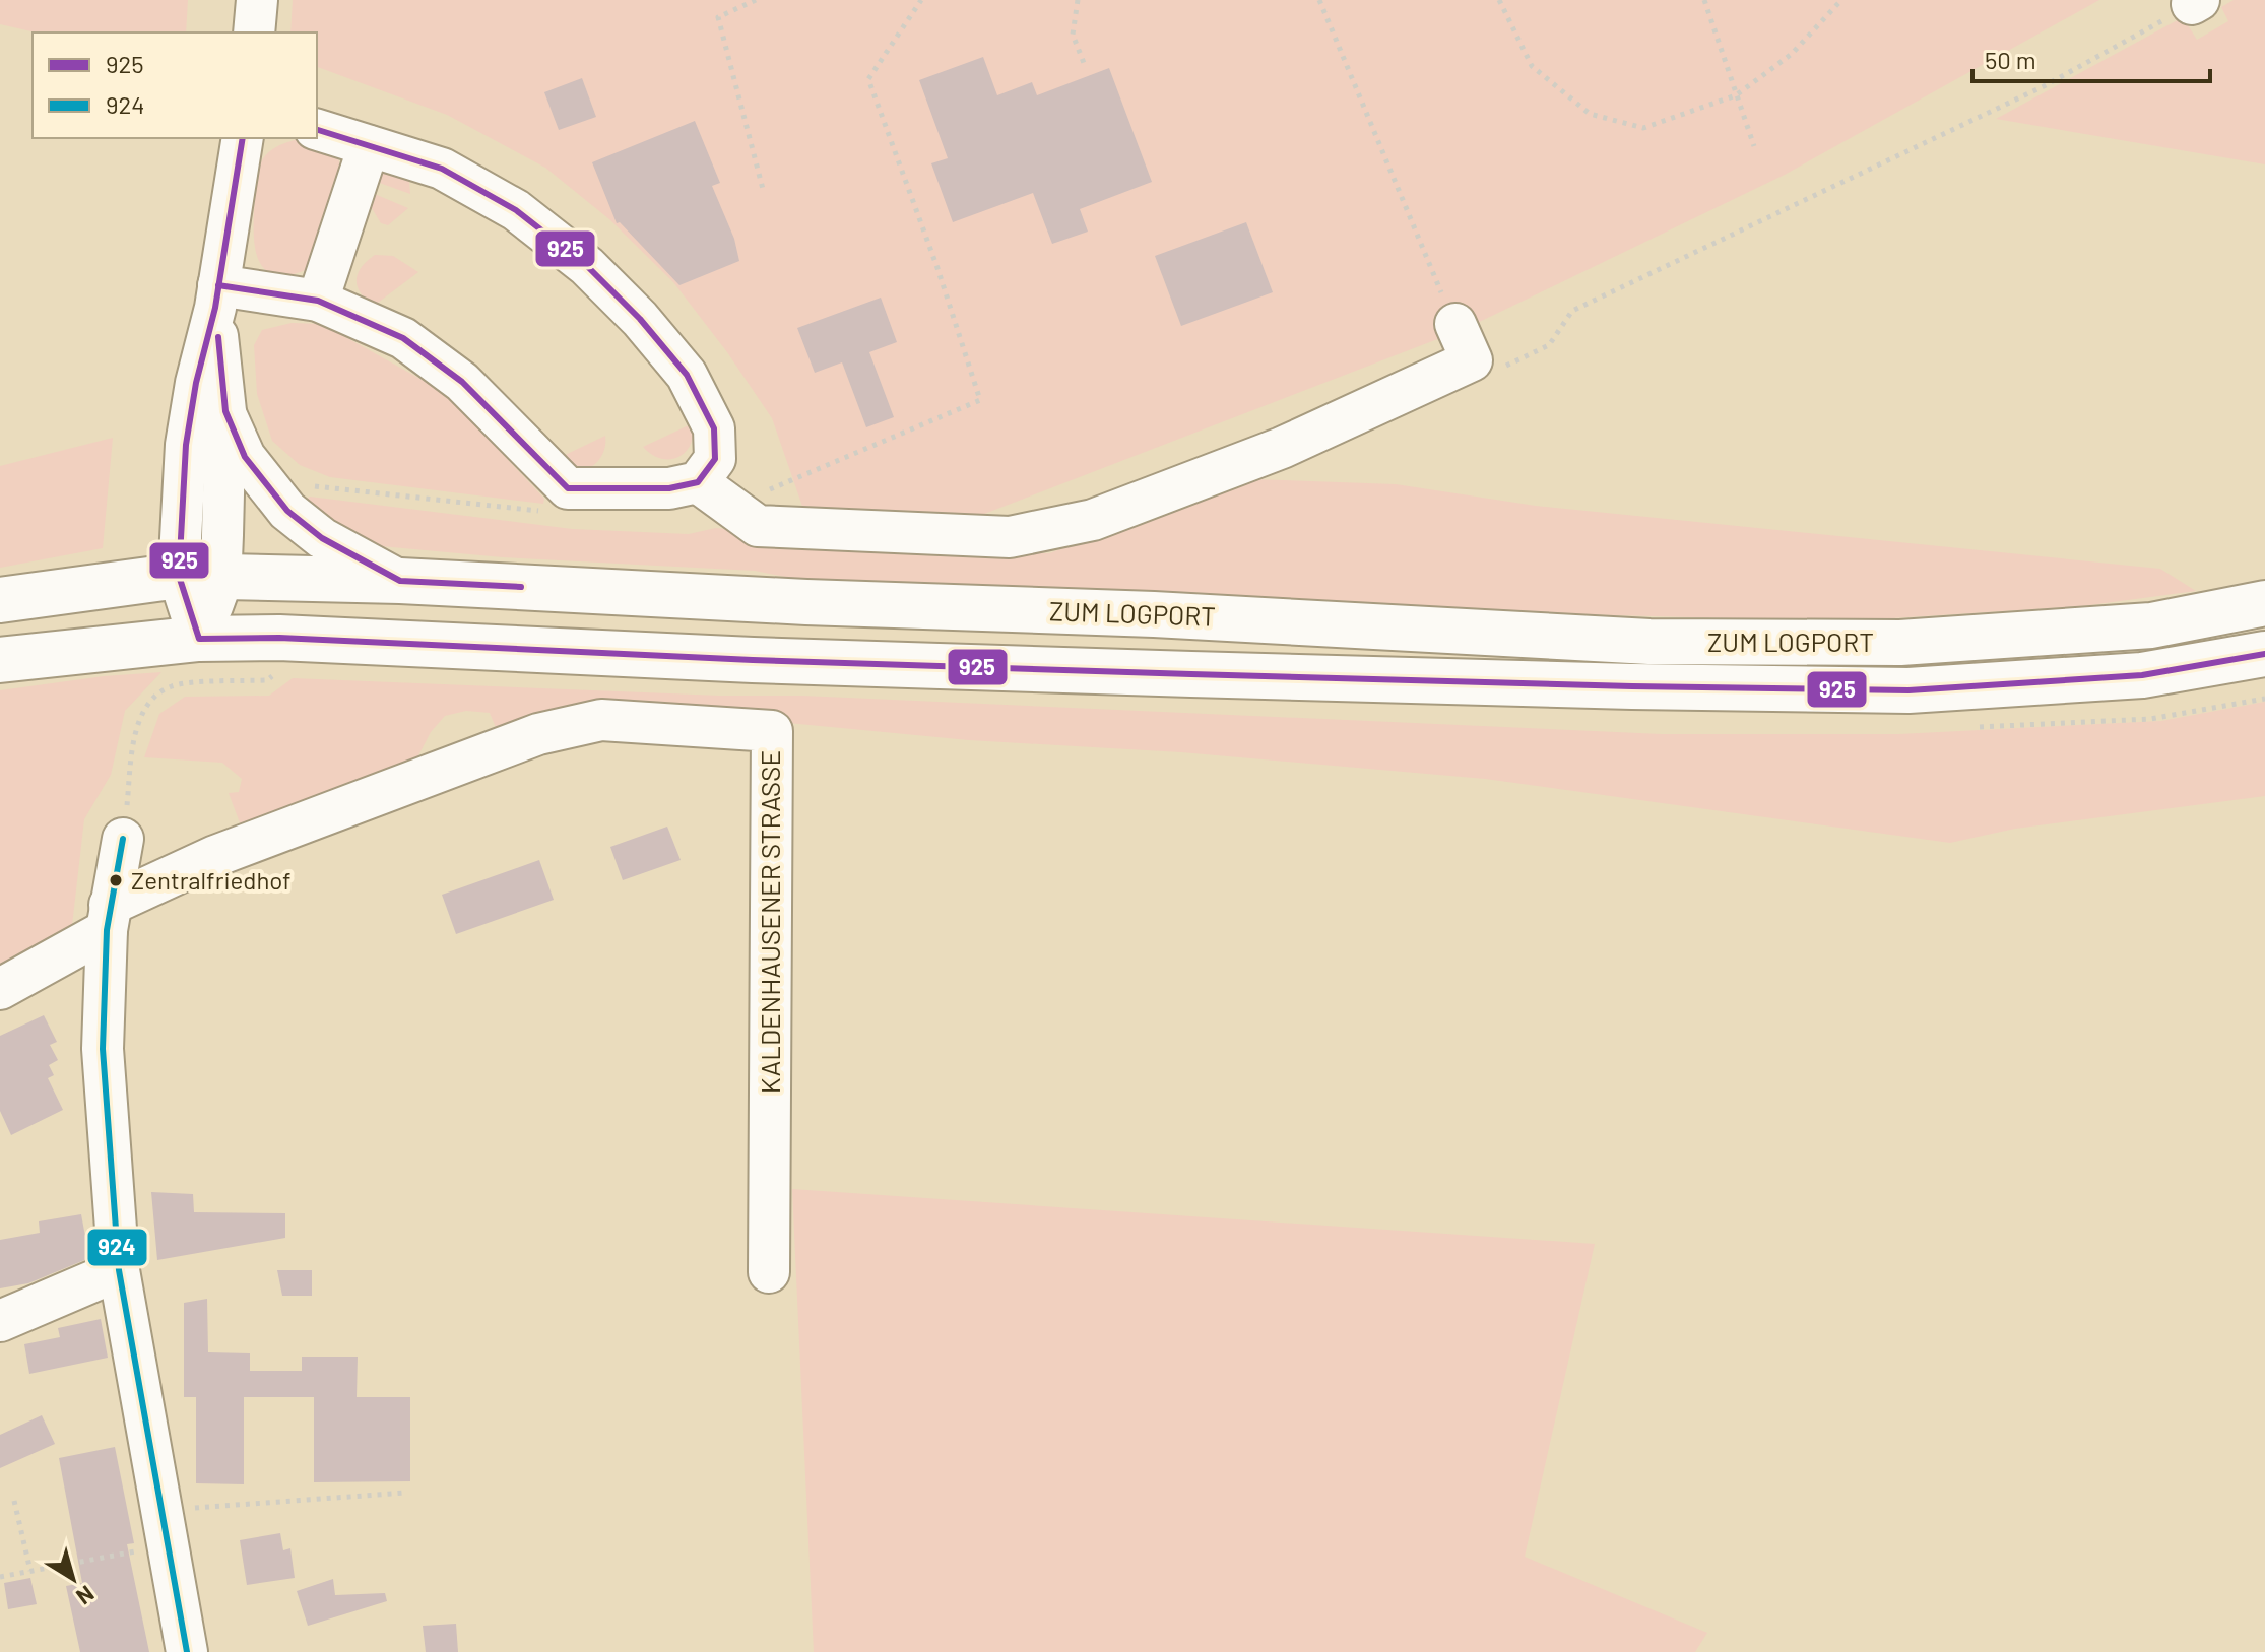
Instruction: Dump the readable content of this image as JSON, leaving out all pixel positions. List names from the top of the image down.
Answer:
{
  "streets": {
    "main road": ["ZUM LOGPORT"],
    "street": ["KALDENHAUSENER STRASSE"]
  },
  "places": ["Zentralfriedhof"],
  "lines": ["transit line 925", "transit line 924"],
  "legend": ["925", "924"],
  "scale_bar": "50 m",
  "north": "bottom right"
}
